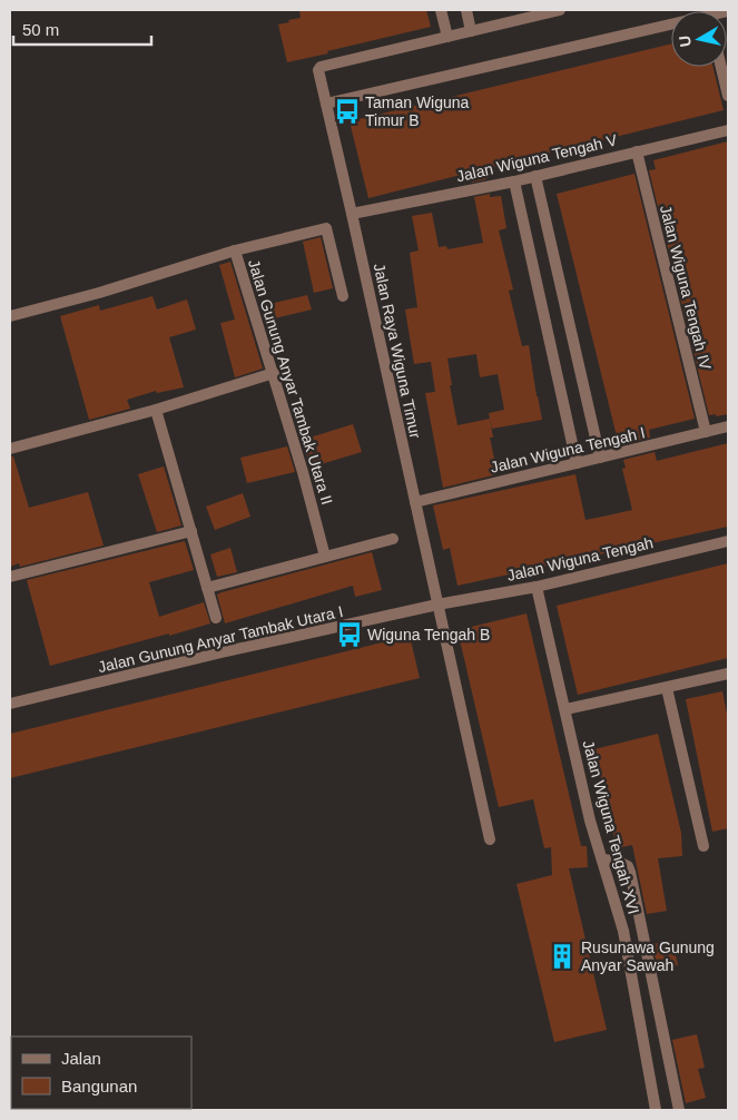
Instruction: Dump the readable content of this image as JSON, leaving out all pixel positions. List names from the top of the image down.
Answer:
{
  "streets": {
    "street": [
      "Jalan Wiguna Tengah V",
      "Jalan Wiguna Tengah IV",
      "Jalan Raya Wiguna Timur",
      "Jalan Gunung Anyar Tambak Utara II",
      "Jalan Wiguna Tengah I",
      "Jalan Wiguna Tengah",
      "Jalan Gunung Anyar Tambak Utara I",
      "Jalan Wiguna Tengah XVI"
    ]
  },
  "crossings": [
    ["Jalan Wiguna Tengah V", "Jalan Wiguna Tengah IV"],
    ["Jalan Wiguna Tengah V", "Jalan Raya Wiguna Timur"],
    ["Jalan Wiguna Tengah IV", "Jalan Wiguna Tengah I"],
    ["Jalan Raya Wiguna Timur", "Jalan Wiguna Tengah I"],
    ["Jalan Raya Wiguna Timur", "Jalan Wiguna Tengah"],
    ["Jalan Raya Wiguna Timur", "Jalan Gunung Anyar Tambak Utara I"],
    ["Jalan Wiguna Tengah", "Jalan Gunung Anyar Tambak Utara I"],
    ["Jalan Wiguna Tengah", "Jalan Wiguna Tengah XVI"]
  ],
  "places": {
    "bus stop": ["Taman Wiguna Timur B", "Wiguna Tengah B"],
    "building": ["Rusunawa Gunung Anyar Sawah"]
  },
  "legend": ["Jalan", "Bangunan"],
  "scale_bar": "50 m",
  "north": "left"
}
